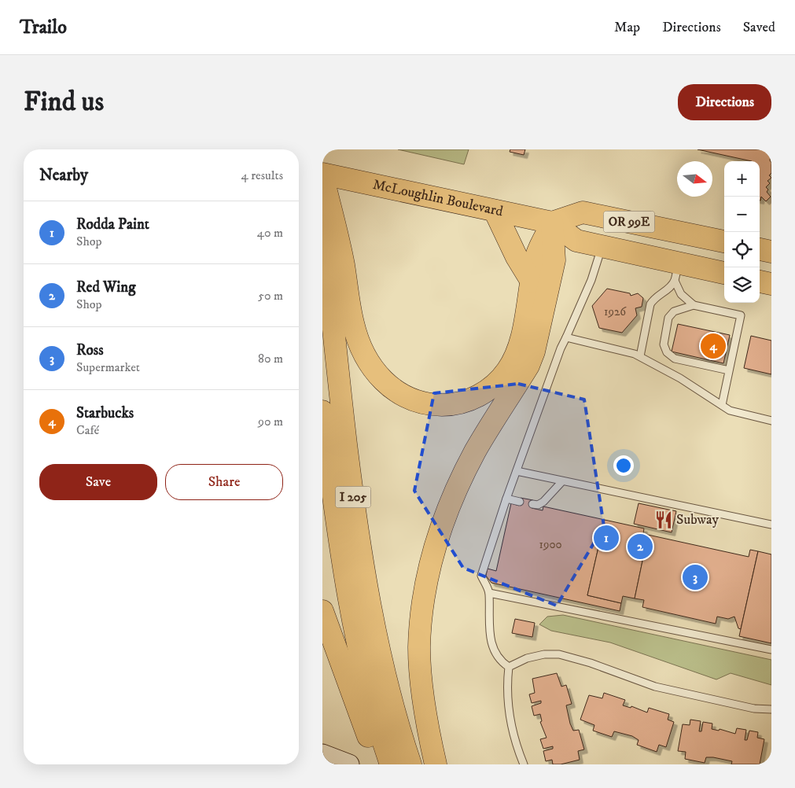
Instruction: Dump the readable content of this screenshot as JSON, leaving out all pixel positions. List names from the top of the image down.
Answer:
{
  "streets": {
    "main road": ["McLoughlin Boulevard", "OR 99E", "I 205"]
  },
  "crossings": [
    ["McLoughlin Boulevard", "OR 99E"]
  ],
  "places": {
    "restaurant": ["Subway"]
  },
  "house_numbers": ["1926", "1900"],
  "north": "right",
  "page": {
    "header": "Trailo",
    "nav": ["Map", "Directions", "Saved"],
    "buttons": [
      "Directions",
      ["Save", "Share"]
    ],
    "title": "Find us",
    "heading": ["Nearby", "4 results"],
    "map_buttons": ["+", "−"],
    "list": [
      {
        "mark": "1",
        "name": "Rodda Paint",
        "note": "Shop",
        "value": "40 m"
      },
      {
        "mark": "2",
        "name": "Red Wing",
        "note": "Shop",
        "value": "50 m"
      },
      {
        "mark": "3",
        "name": "Ross",
        "note": "Supermarket",
        "value": "80 m"
      },
      {
        "mark": "4",
        "name": "Starbucks",
        "note": "Café",
        "value": "90 m"
      }
    ],
    "pins": [
      "4",
      "1",
      "2",
      "3"
    ]
  }
}
